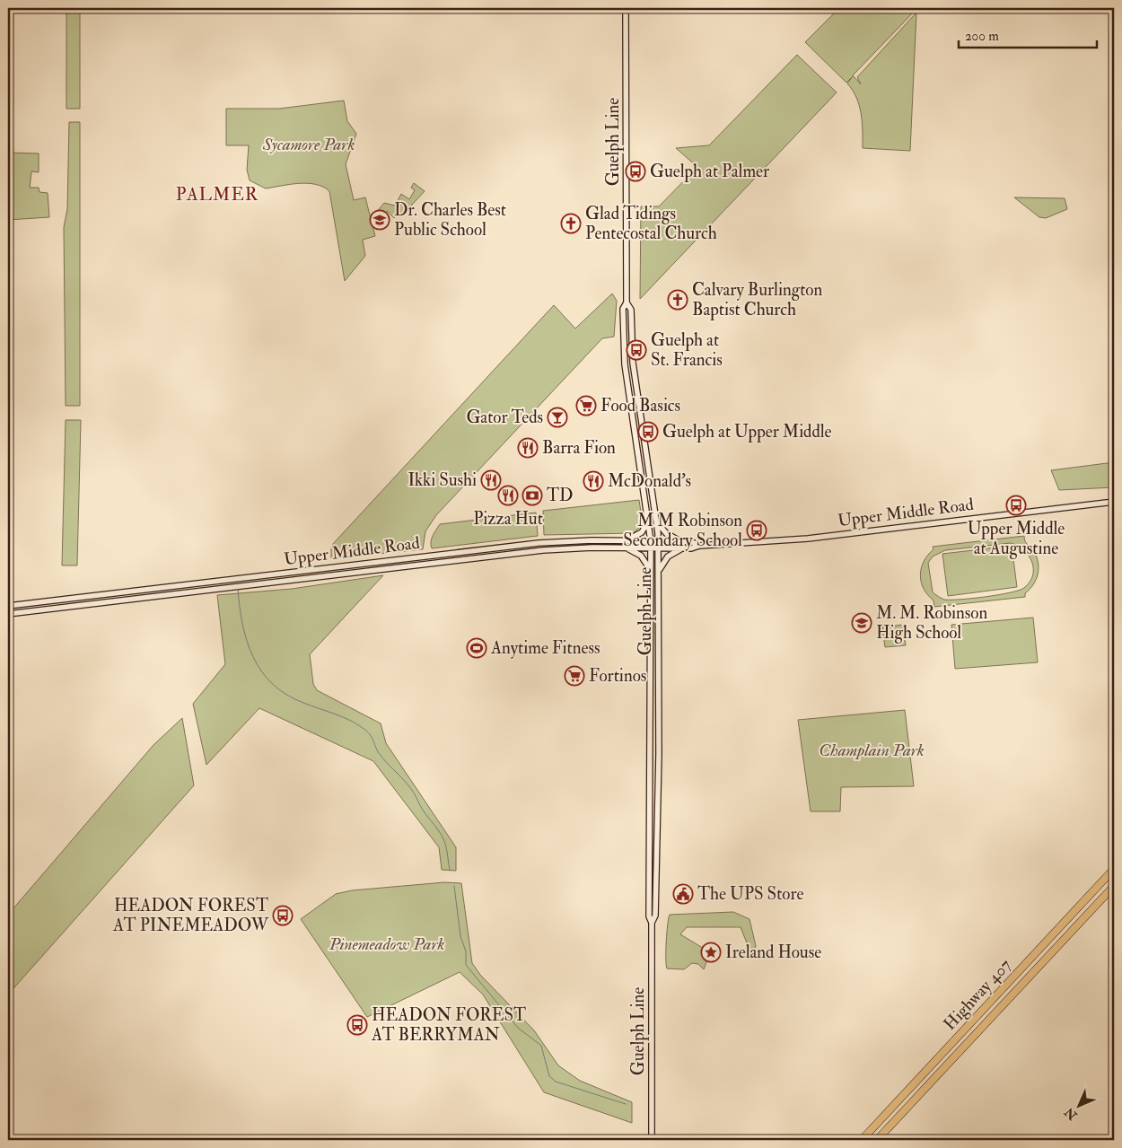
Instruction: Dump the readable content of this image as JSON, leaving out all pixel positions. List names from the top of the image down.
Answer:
{
  "streets": {
    "highway": ["Highway 407"],
    "main road": ["Guelph Line", "Upper Middle Road"]
  },
  "crossings": [
    ["Guelph Line", "Upper Middle Road"]
  ],
  "districts": ["PALMER"],
  "parks": ["Sycamore Park", "Champlain Park", "Pinemeadow Park"],
  "places": {
    "bus stop": [
      "Guelph at Palmer",
      "Guelph at St. Francis",
      "Guelph at Upper Middle",
      "Upper Middle at Augustine",
      "M M Robinson Secondary School",
      "HEADON FOREST AT PINEMEADOW",
      "HEADON FOREST AT BERRYMAN"
    ],
    "school or university": ["Dr. Charles Best Public School", "M. M. Robinson High School"],
    "church": ["Glad Tidings Pentecostal Church", "Calvary Burlington Baptist Church"],
    "supermarket": ["Food Basics", "Fortinos"],
    "bar": ["Gator Teds"],
    "restaurant": [
      "Barra Fion",
      "Ikki Sushi",
      "McDonald's",
      "Pizza Hut"
    ],
    "bank": ["TD"],
    "sports": ["Anytime Fitness"],
    "public building": ["The UPS Store"],
    "place": ["Ireland House"]
  },
  "scale_bar": "200 m",
  "north": "bottom left"
}
